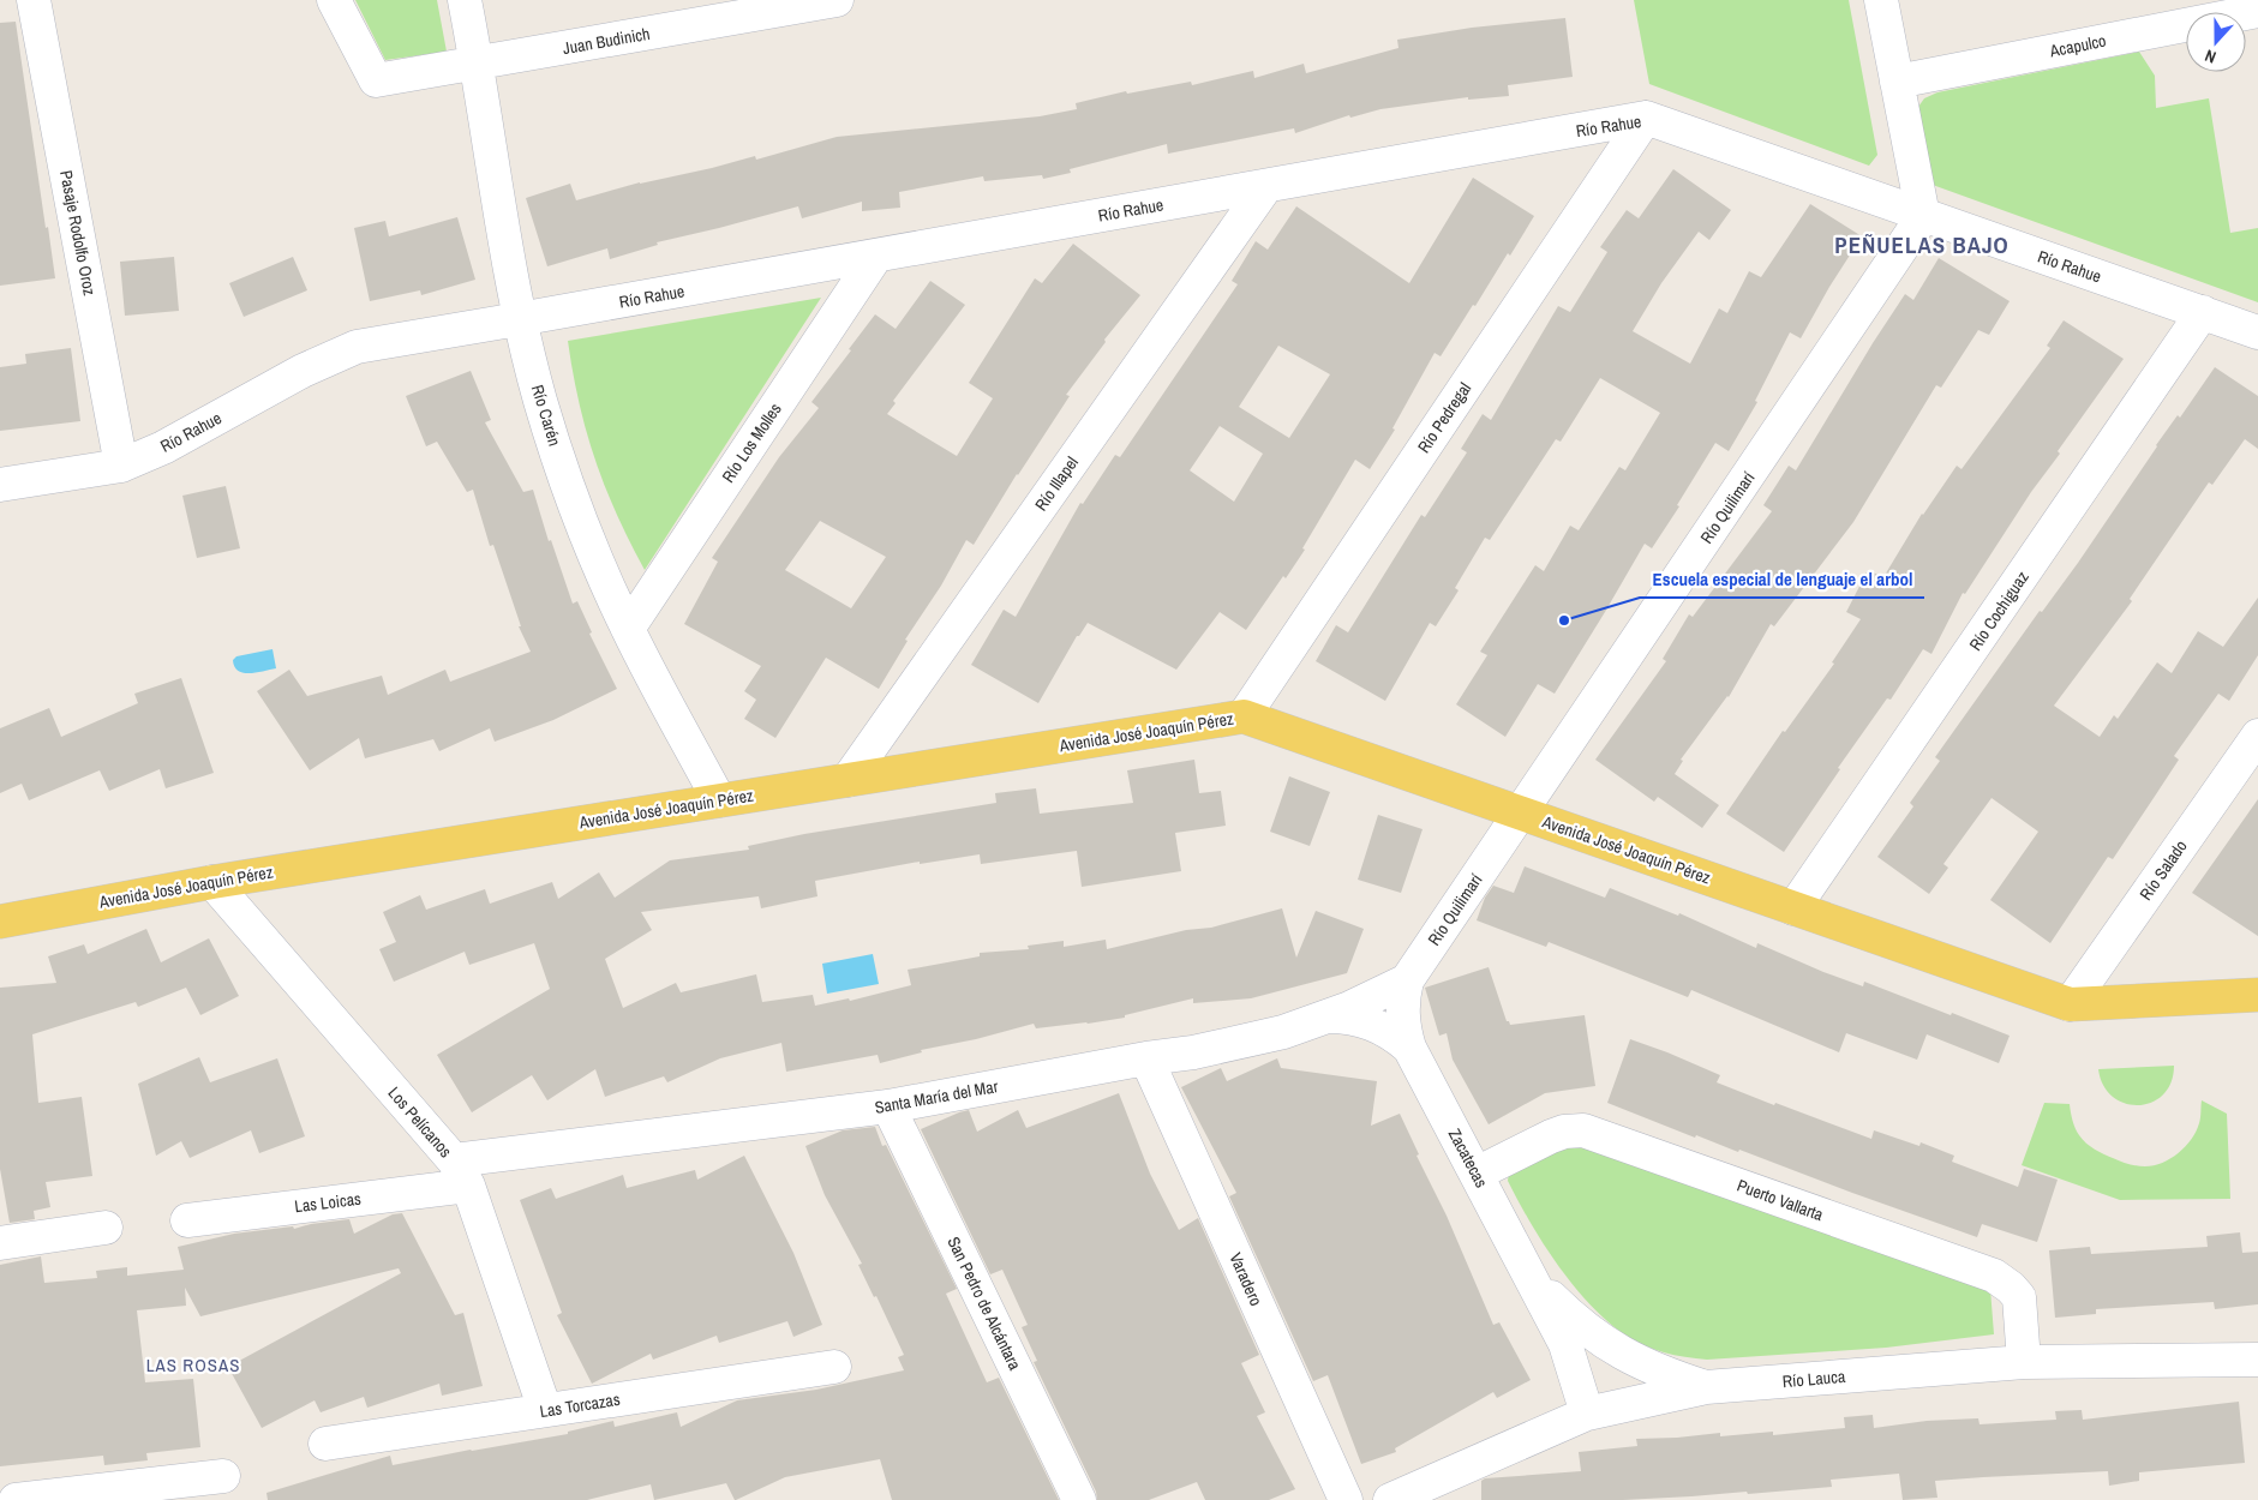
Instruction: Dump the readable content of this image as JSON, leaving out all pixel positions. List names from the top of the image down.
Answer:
{
  "streets": {
    "main road": ["Avenida José Joaquín Pérez"],
    "street": [
      "Juan Budinich",
      "Acapulco",
      "Río Rahue",
      "Pasaje Rodolfo Oroz",
      "Río Carén",
      "Río Pedregal",
      "Río Los Molles",
      "Río Illapel",
      "Río Quilimarí",
      "Río Cochiguaz",
      "Río Salado",
      "Santa María del Mar",
      "Los Pelícanos",
      "Zacatecas",
      "Puerto Vallarta",
      "Las Loicas",
      "Varadero",
      "San Pedro de Alcántara",
      "Río Lauca",
      "Las Torcazas"
    ]
  },
  "crossings": [
    ["Juan Budinich", "Río Carén"],
    ["Río Rahue", "Pasaje Rodolfo Oroz"],
    ["Río Rahue", "Río Carén"],
    ["Río Rahue", "Río Pedregal"],
    ["Río Rahue", "Río Los Molles"],
    ["Río Rahue", "Río Illapel"],
    ["Río Rahue", "Río Quilimarí"],
    ["Río Rahue", "Río Cochiguaz"],
    ["Río Carén", "Río Los Molles"],
    ["Río Carén", "Avenida José Joaquín Pérez"],
    ["Río Pedregal", "Avenida José Joaquín Pérez"],
    ["Río Illapel", "Avenida José Joaquín Pérez"],
    ["Río Quilimarí", "Avenida José Joaquín Pérez"],
    ["Río Quilimarí", "Santa María del Mar"],
    ["Río Quilimarí", "Zacatecas"],
    ["Río Cochiguaz", "Avenida José Joaquín Pérez"],
    ["Avenida José Joaquín Pérez", "Río Salado"],
    ["Avenida José Joaquín Pérez", "Los Pelícanos"],
    ["Santa María del Mar", "Los Pelícanos"],
    ["Santa María del Mar", "Zacatecas"],
    ["Santa María del Mar", "Las Loicas"],
    ["Santa María del Mar", "Varadero"],
    ["Santa María del Mar", "San Pedro de Alcántara"],
    ["Los Pelícanos", "Las Loicas"],
    ["Los Pelícanos", "Las Torcazas"],
    ["Zacatecas", "Puerto Vallarta"],
    ["Zacatecas", "Río Lauca"],
    ["Puerto Vallarta", "Río Lauca"]
  ],
  "districts": ["PEÑUELAS BAJO", "LAS ROSAS"],
  "places": ["Escuela especial de lenguaje el arbol"],
  "north": "bottom"
}
